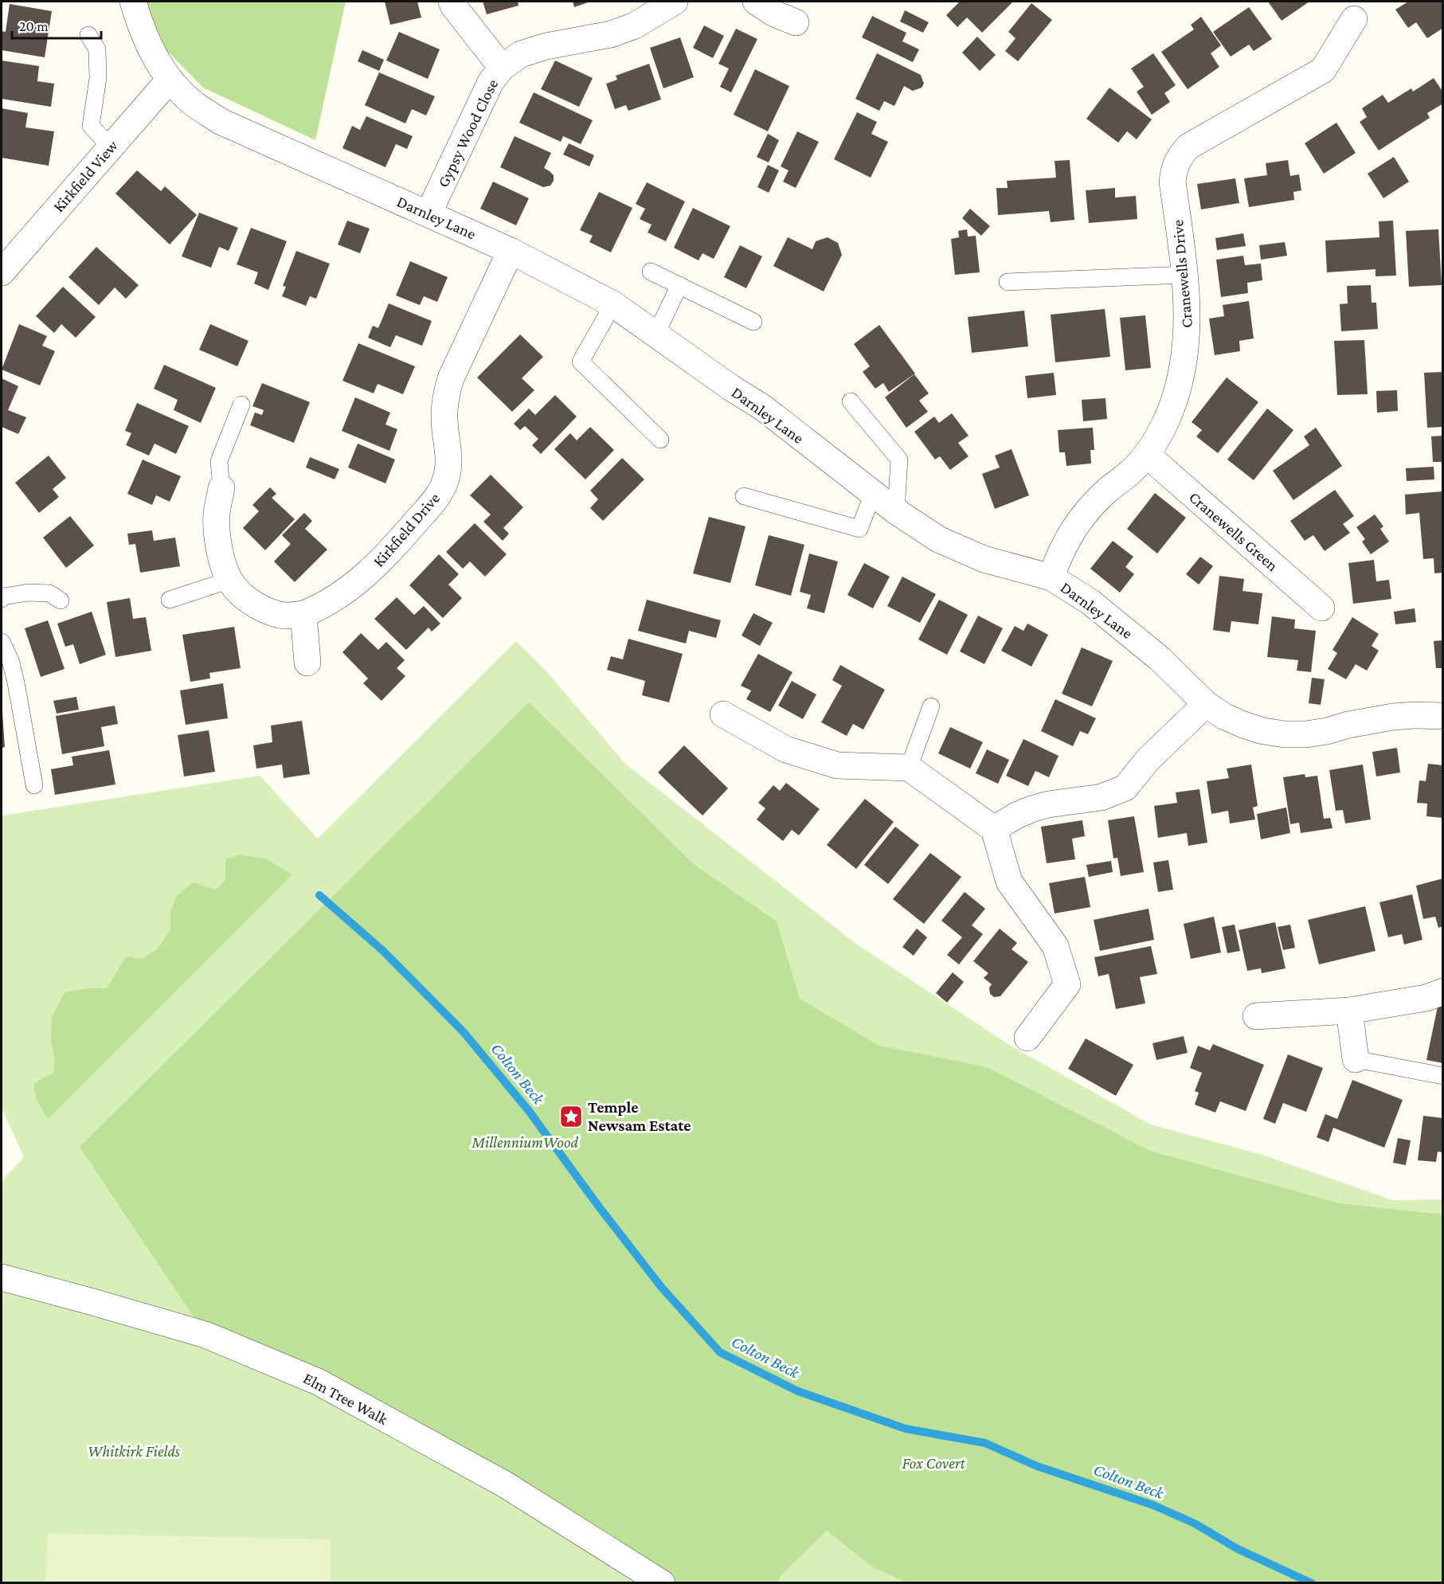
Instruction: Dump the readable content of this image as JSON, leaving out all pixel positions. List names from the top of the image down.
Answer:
{
  "streets": {
    "street": [
      "Gypsy Wood Close",
      "Kirkfield View",
      "Darnley Lane",
      "Cranewells Drive",
      "Kirkfield Drive",
      "Cranewells Green",
      "Elm Tree Walk"
    ]
  },
  "crossings": [
    ["Gypsy Wood Close", "Darnley Lane"],
    ["Kirkfield View", "Darnley Lane"],
    ["Darnley Lane", "Cranewells Drive"],
    ["Darnley Lane", "Kirkfield Drive"],
    ["Cranewells Drive", "Cranewells Green"]
  ],
  "water": ["Colton Beck"],
  "parks": ["MillenniumWood", "Whitkirk Fields", "Fox Covert"],
  "places": {
    "place": ["Temple Newsam Estate"]
  },
  "scale_bar": "20 m"
}
